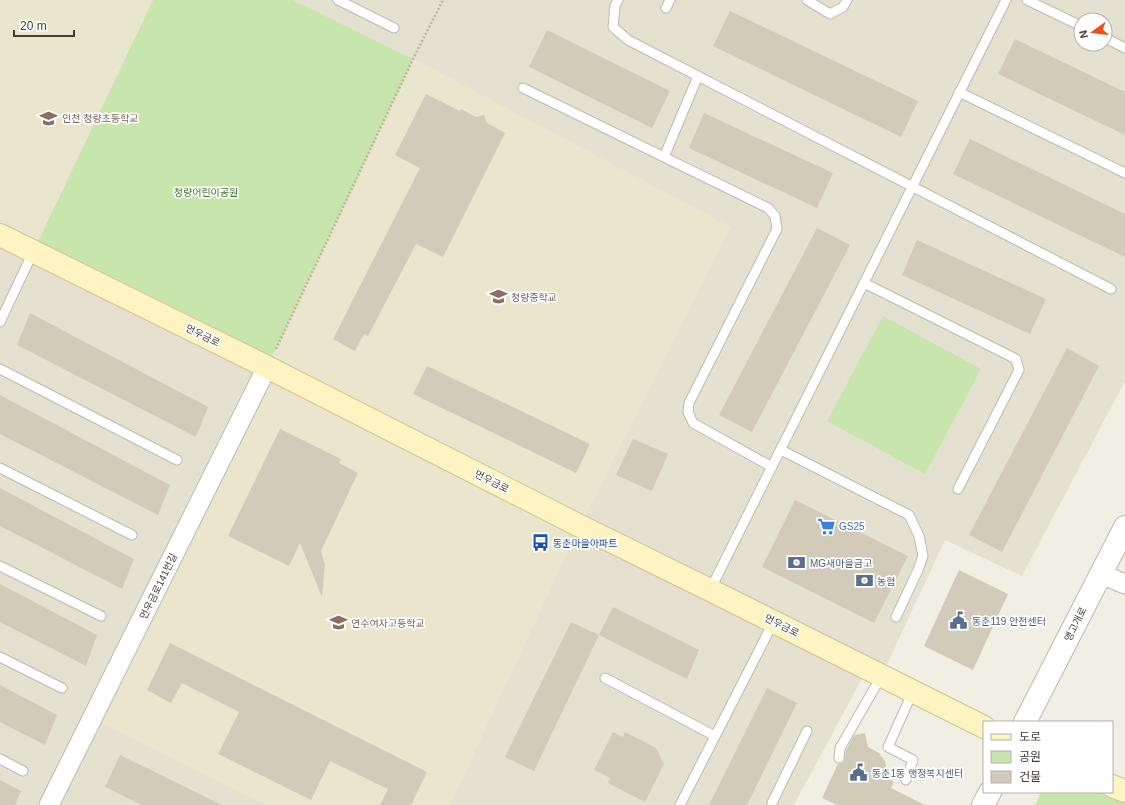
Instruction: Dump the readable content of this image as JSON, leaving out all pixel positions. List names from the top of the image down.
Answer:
{
  "streets": {
    "main road": ["먼우금로"],
    "street": ["먼우금로141번길", "앵고개로"]
  },
  "crossings": [
    ["먼우금로", "먼우금로141번길"]
  ],
  "parks": ["청량어린이공원"],
  "places": {
    "school or university": ["인천 청량초등학교", "청량중학교", "연수여자고등학교"],
    "supermarket": ["GS25"],
    "bus stop": ["동춘마을아파트"],
    "bank": ["MG새마을금고", "농협"],
    "public building": ["동춘119 안전센터", "동춘1동 행정복지센터"]
  },
  "legend": ["도로", "공원", "건물"],
  "scale_bar": "20 m",
  "north": "left"
}
